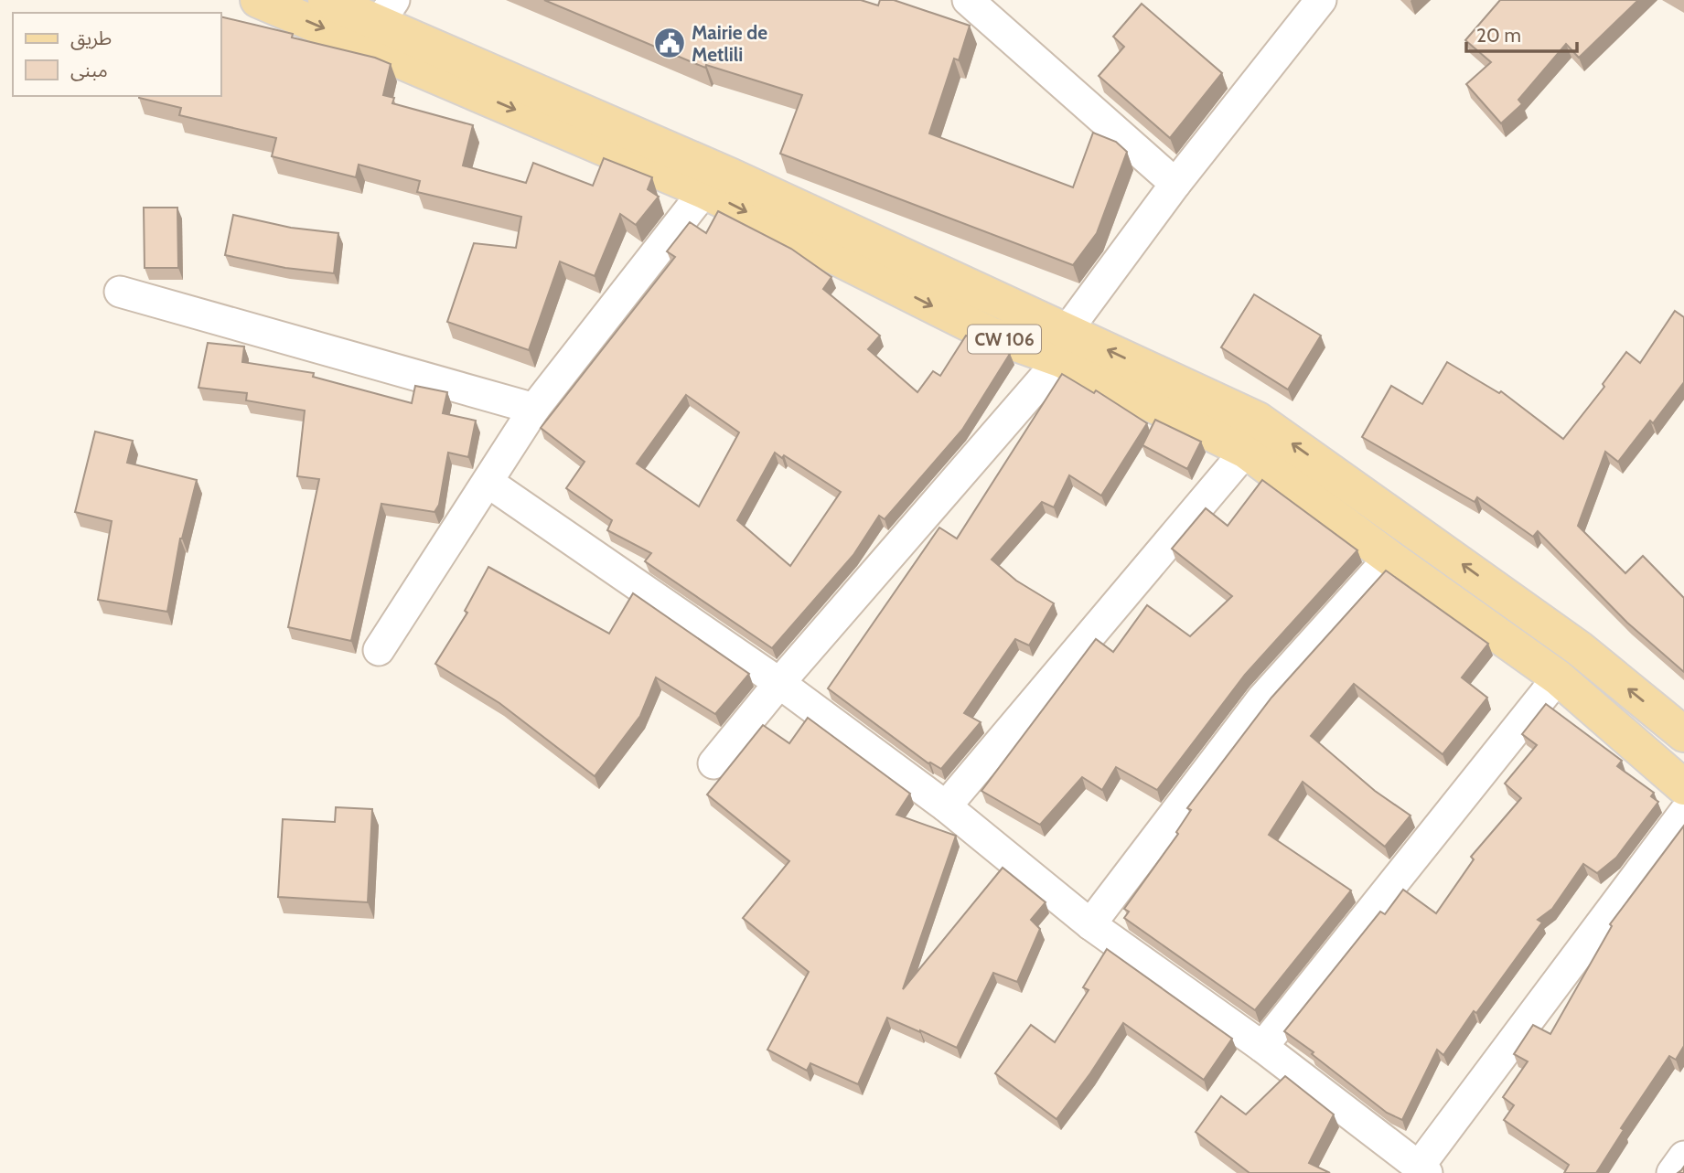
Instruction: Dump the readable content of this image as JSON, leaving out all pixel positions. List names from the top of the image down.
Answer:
{
  "streets": {
    "main road": ["CW 106"]
  },
  "places": {
    "public building": ["Mairie de Metlili"]
  },
  "legend": ["طريق", "مبنى"],
  "scale_bar": "20 m"
}
